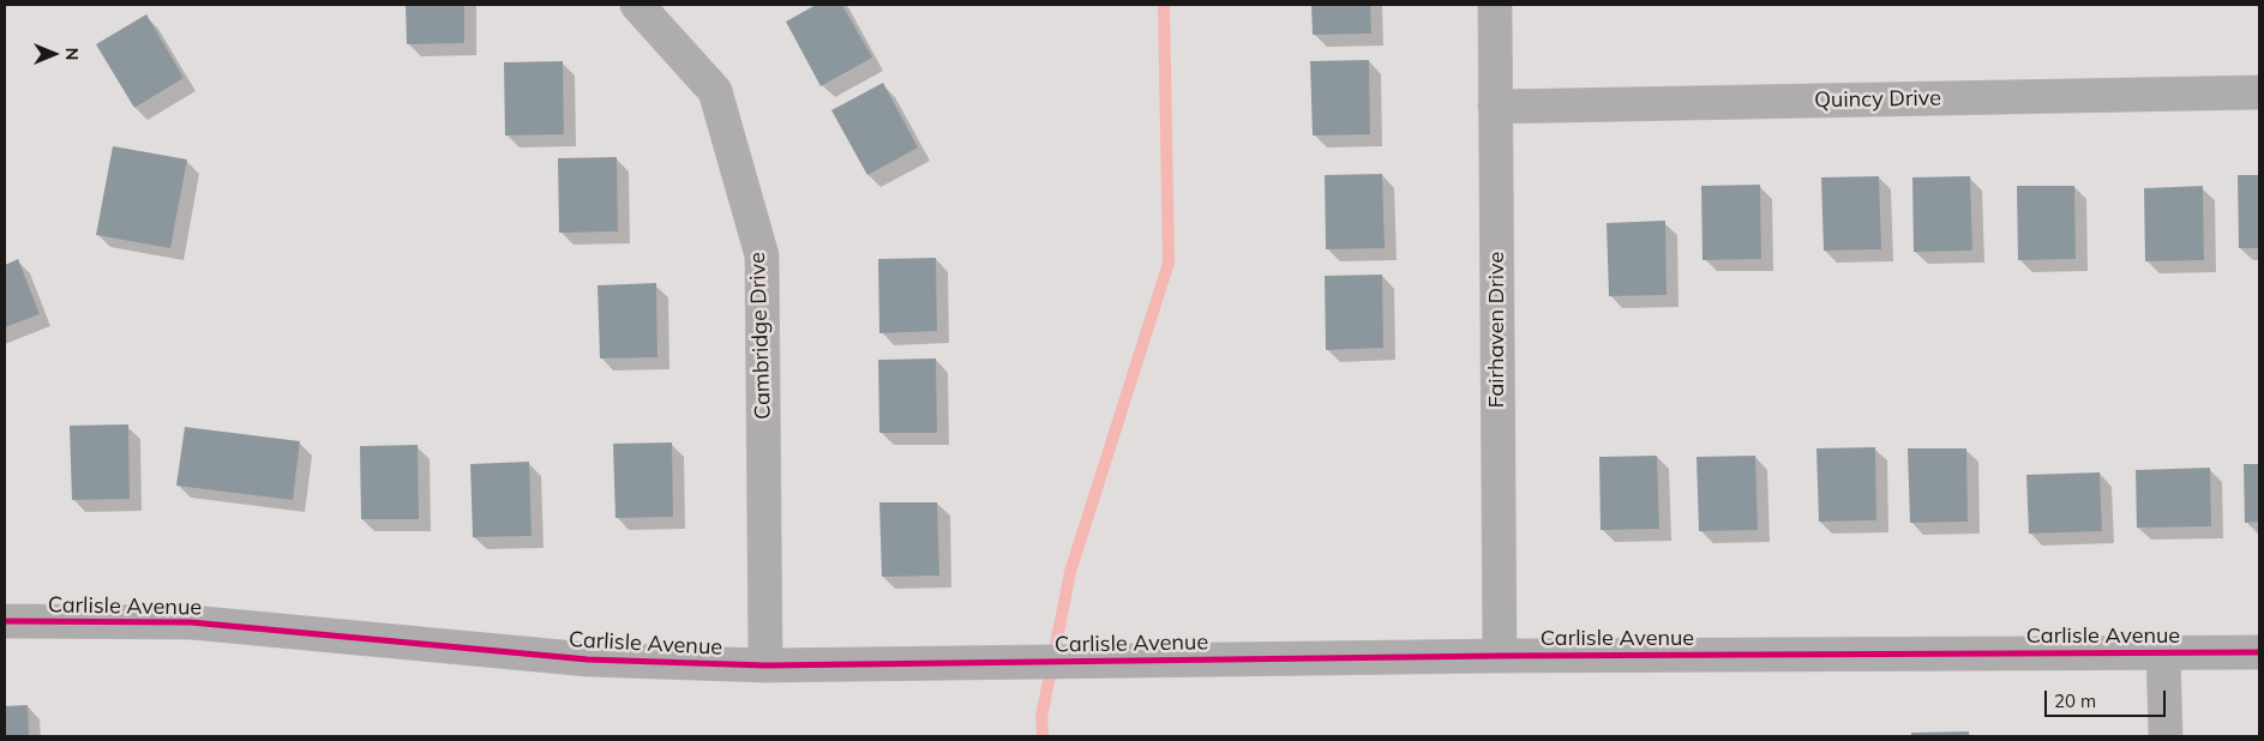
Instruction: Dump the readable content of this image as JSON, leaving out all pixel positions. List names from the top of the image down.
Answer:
{
  "streets": {
    "street": [
      "Quincy Drive",
      "Fairhaven Drive",
      "Cambridge Drive",
      "Carlisle Avenue"
    ]
  },
  "crossings": [
    ["Quincy Drive", "Fairhaven Drive"],
    ["Fairhaven Drive", "Carlisle Avenue"],
    ["Cambridge Drive", "Carlisle Avenue"]
  ],
  "scale_bar": "20 m",
  "north": "right"
}
